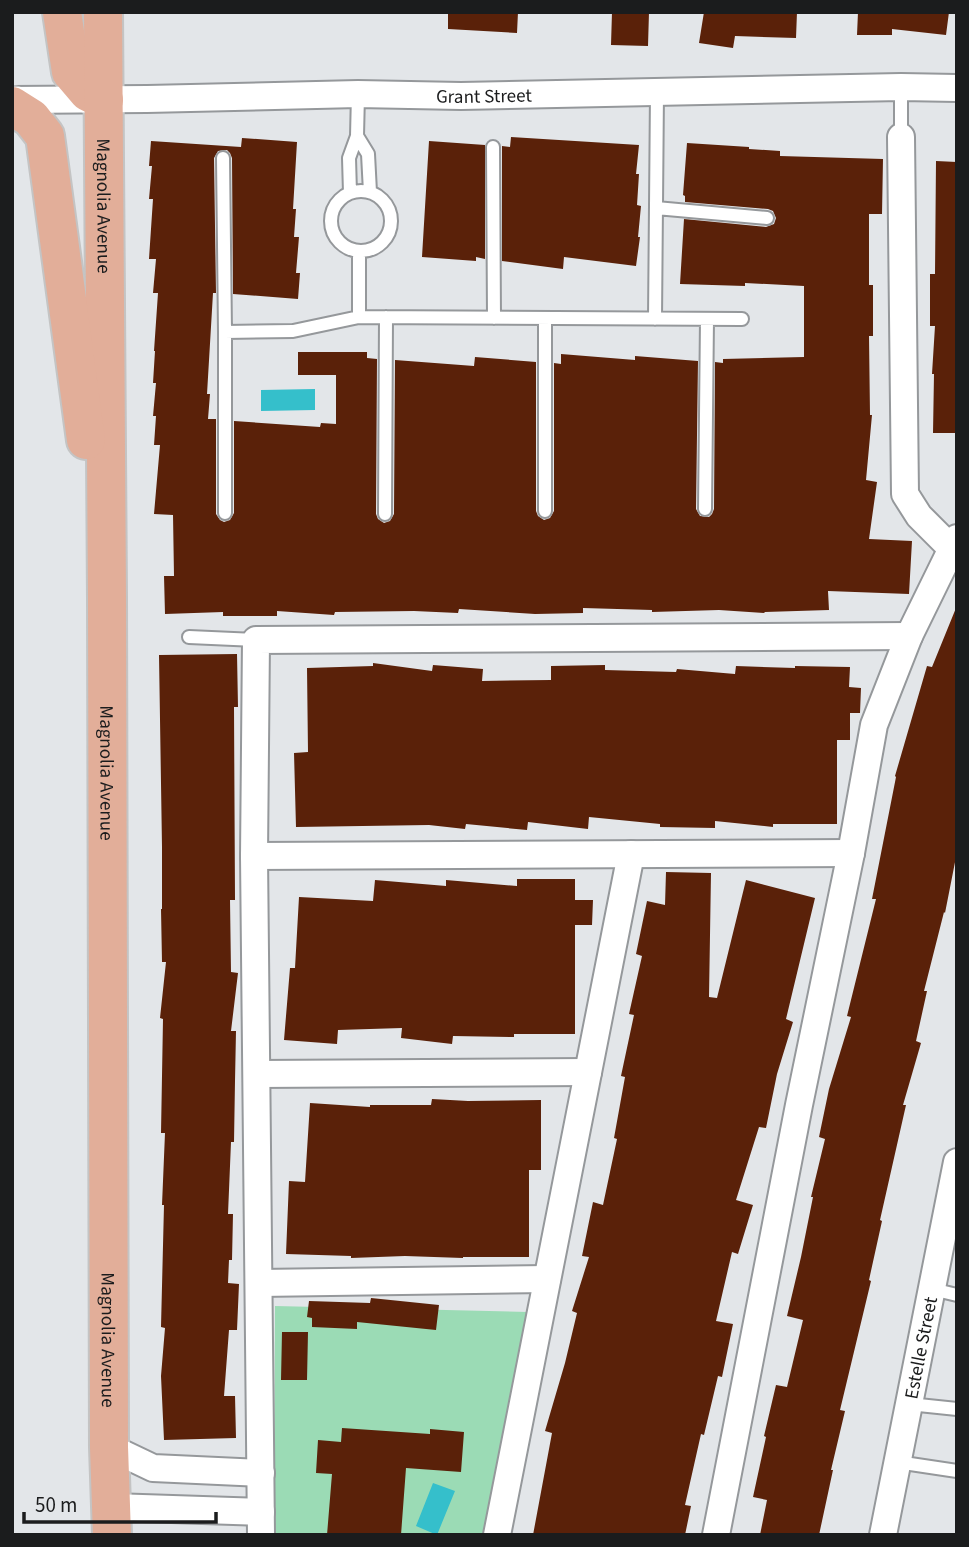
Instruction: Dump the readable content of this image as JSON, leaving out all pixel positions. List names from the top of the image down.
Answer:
{
  "streets": {
    "main road": ["Magnolia Avenue"],
    "street": ["Grant Street", "Estelle Street"]
  },
  "crossings": [
    ["Grant Street", "Magnolia Avenue"]
  ],
  "scale_bar": "50 m"
}
